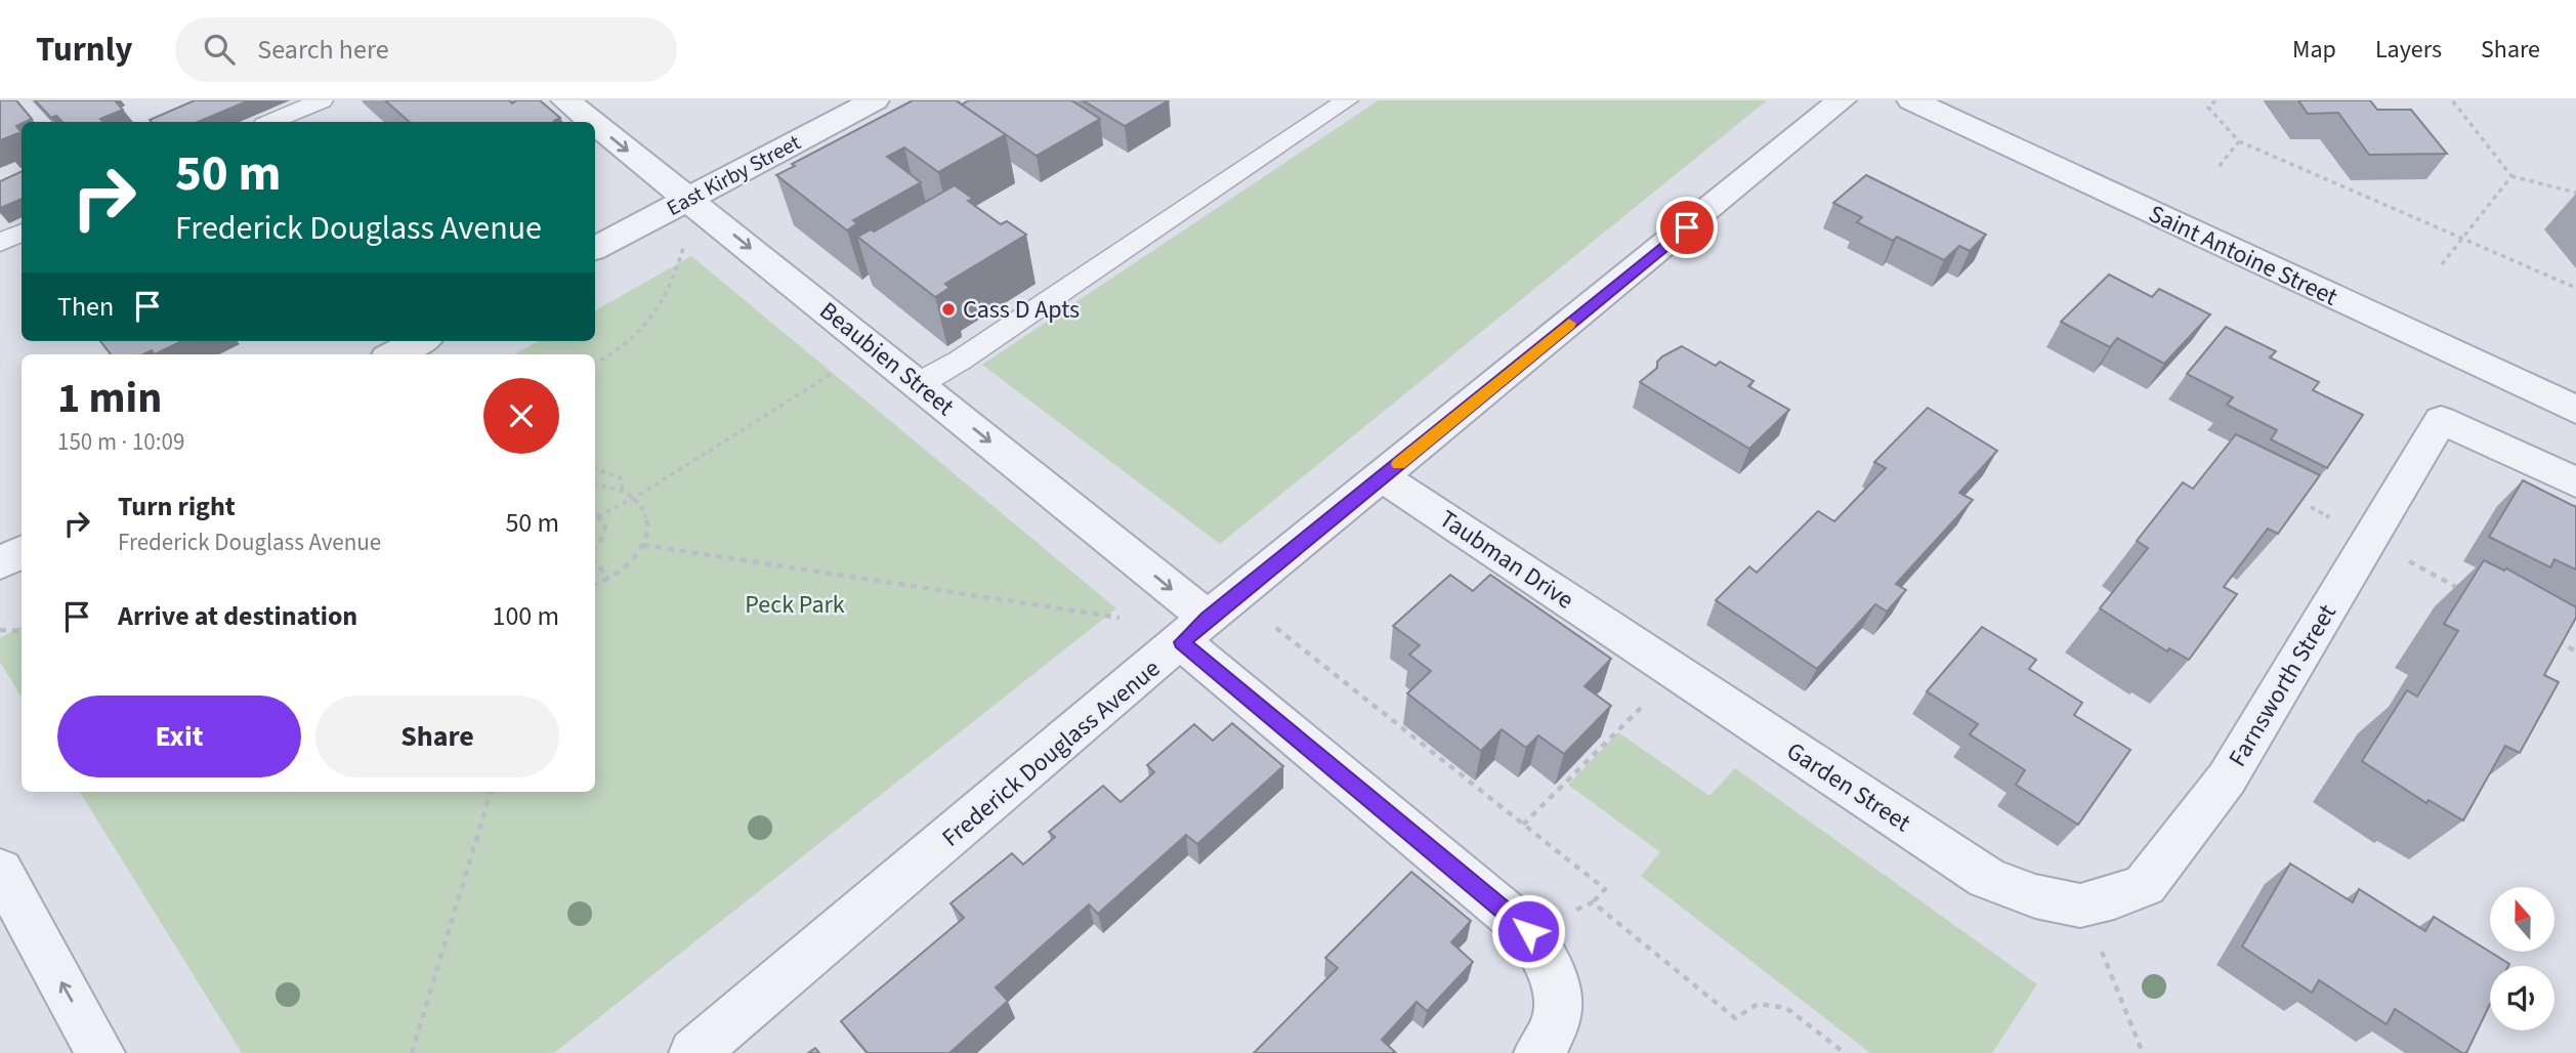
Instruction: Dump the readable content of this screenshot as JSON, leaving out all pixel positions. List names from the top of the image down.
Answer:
{
  "streets": {
    "street": [
      "East Kirby Street",
      "Saint Antoine Street",
      "Beaubien Street",
      "Taubman Drive",
      "Farnsworth Street",
      "Frederick Douglass Avenue",
      "Garden Street"
    ]
  },
  "crossings": [
    ["East Kirby Street", "Beaubien Street"],
    ["Beaubien Street", "Frederick Douglass Avenue"],
    ["Taubman Drive", "Frederick Douglass Avenue"],
    ["Taubman Drive", "Garden Street"],
    ["Farnsworth Street", "Garden Street"]
  ],
  "one_way": ["Beaubien Street"],
  "parks": ["Peck Park"],
  "places": ["Cass D Apts"],
  "north": "top",
  "page": {
    "header": "Turnly",
    "search": "Search here",
    "nav": ["Map", "Layers", "Share"],
    "turn": ["50 m", "Frederick Douglass Avenue"],
    "then": "Then",
    "heading": ["1 min", "150 m · 10:09"],
    "list": [
      {
        "name": "Turn right",
        "note": "Frederick Douglass Avenue",
        "value": "50 m"
      },
      {
        "name": "Arrive at destination",
        "value": "100 m"
      }
    ],
    "buttons": ["Exit", "Share"]
  }
}
